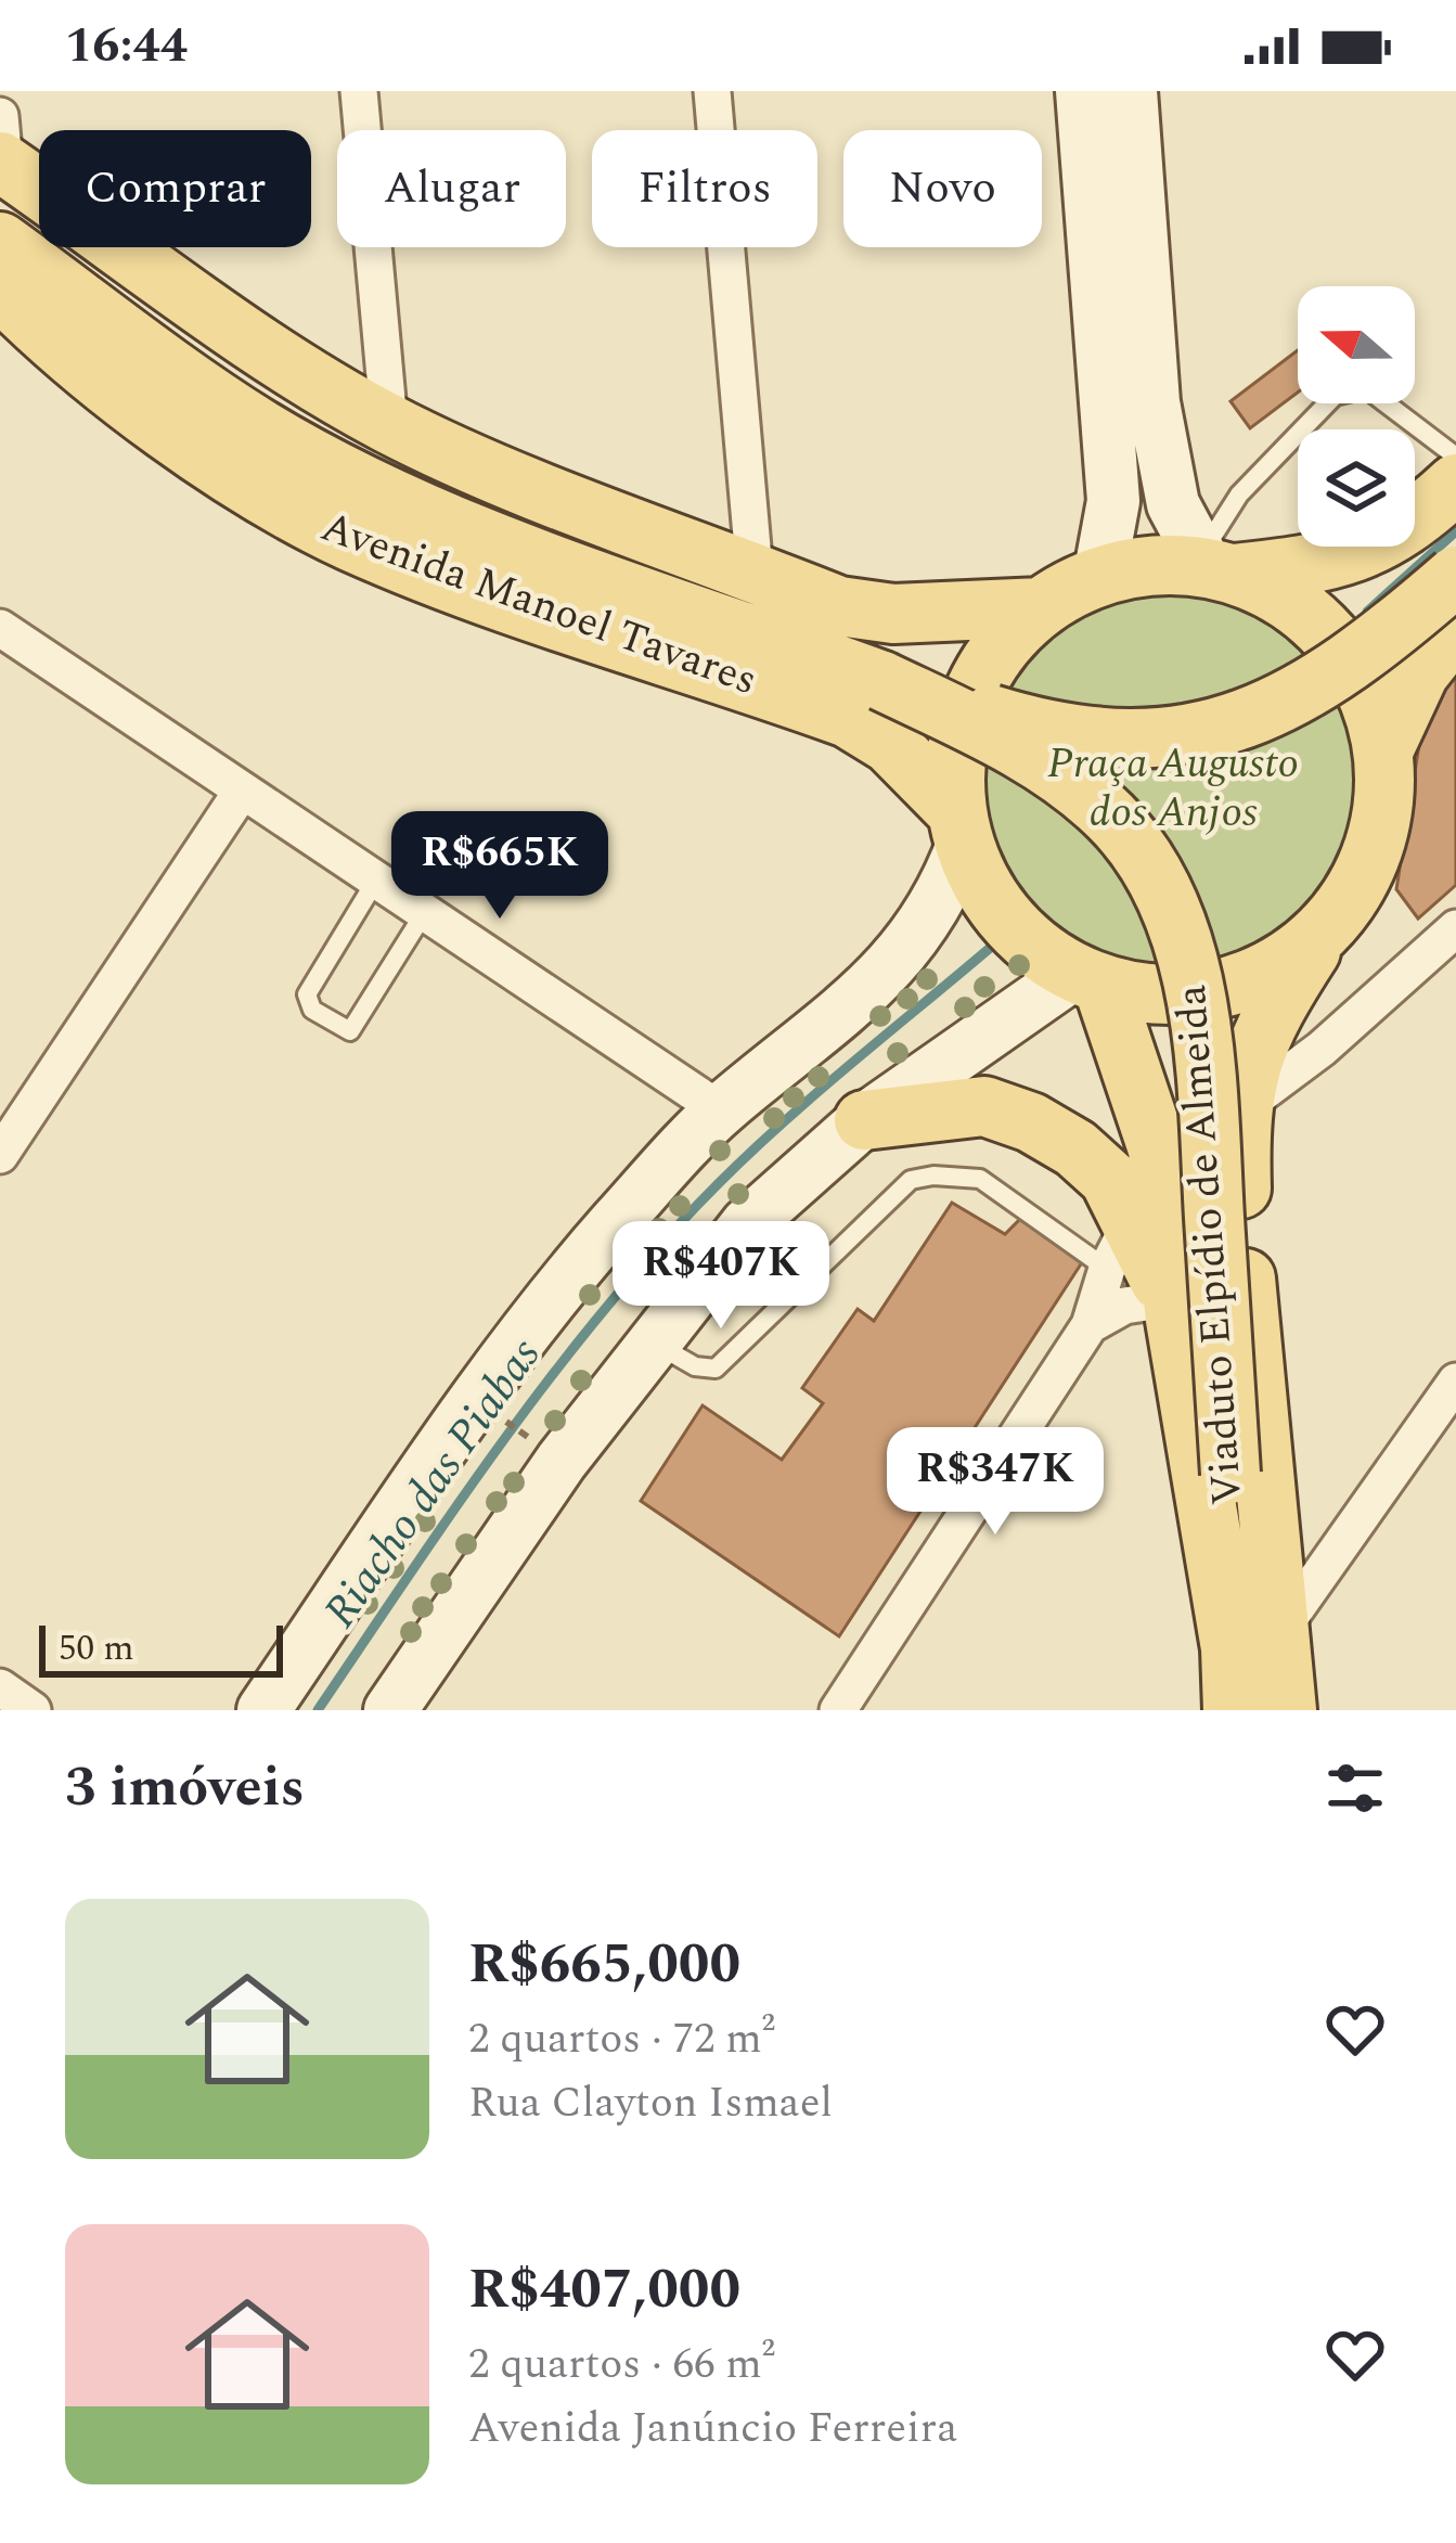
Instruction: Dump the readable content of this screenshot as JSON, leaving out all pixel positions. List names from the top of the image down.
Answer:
{
  "streets": {
    "main road": ["Avenida Manoel Tavares", "Viaduto Elpídio de Almeida"]
  },
  "water": ["Riacho das Piabas"],
  "parks": ["Praça Augusto dos Anjos"],
  "scale_bar": "50 m",
  "north": "left",
  "page": {
    "status": "16:44",
    "chip": [
      "Comprar",
      "Alugar",
      "Filtros",
      "Novo"
    ],
    "price": ["R$665K", "R$407K", "R$347K"],
    "scale": "50 m",
    "heading": "3 imóveis",
    "list": [
      {
        "name": "R$665,000",
        "note": "2 quartos · 72 m² · Rua Clayton Ismael"
      },
      {
        "name": "R$407,000",
        "note": "2 quartos · 66 m² · Avenida Janúncio Ferreira"
      }
    ]
  }
}
